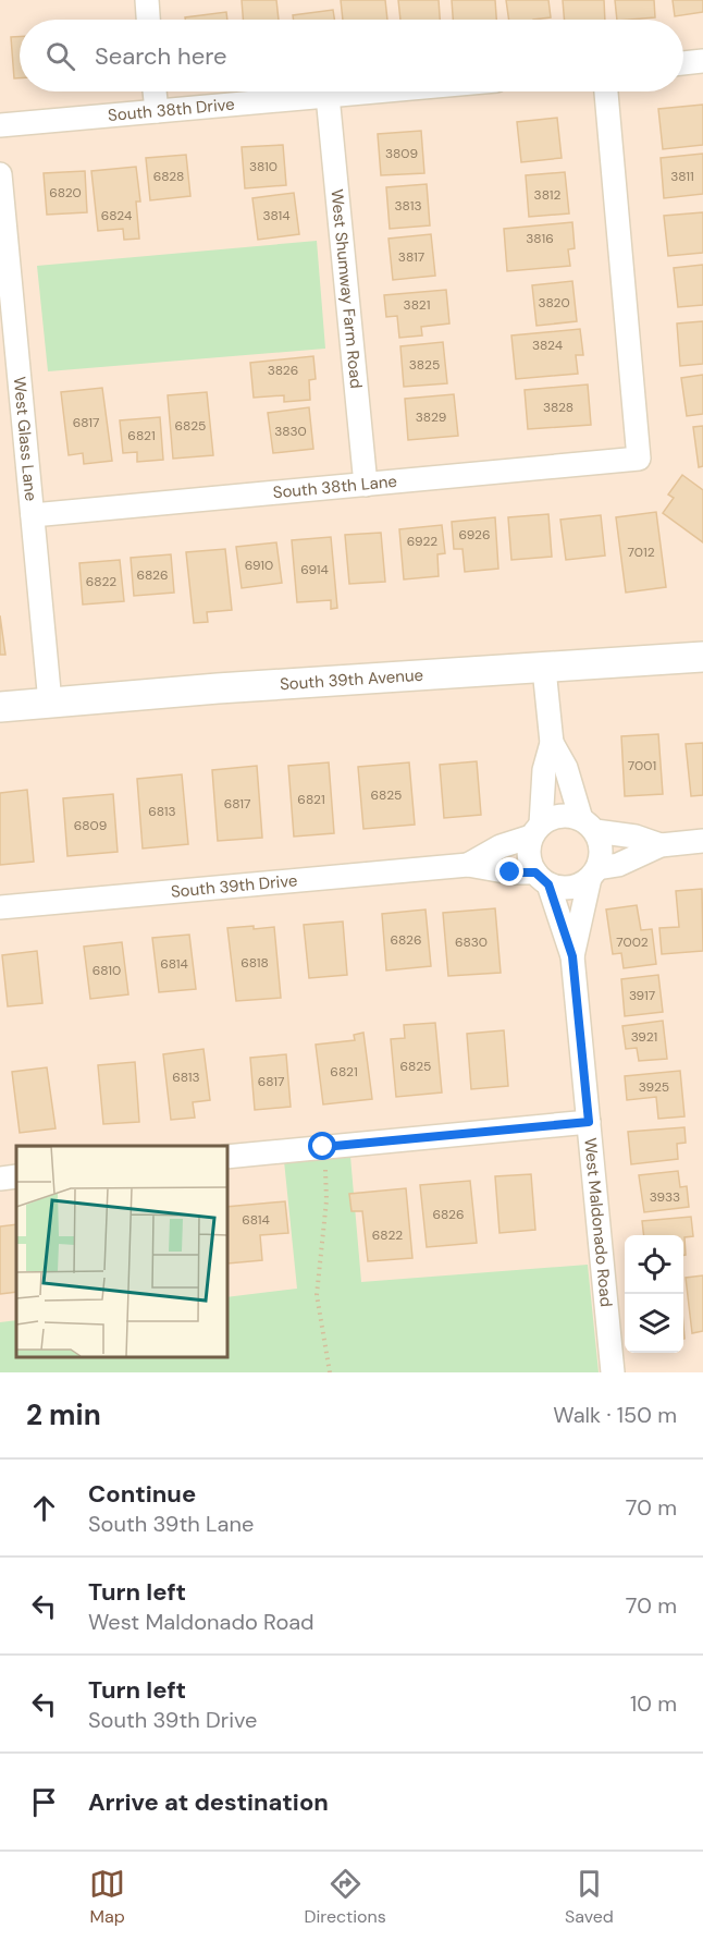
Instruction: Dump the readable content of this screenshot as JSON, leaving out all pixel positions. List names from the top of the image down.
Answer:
{
  "streets": {
    "street": [
      "South 38th Drive",
      "West Shumway Farm Road",
      "West Glass Lane",
      "South 38th Lane",
      "South 39th Avenue",
      "South 39th Drive",
      "West Maldonado Road"
    ]
  },
  "crossings": [
    ["South 38th Drive", "West Shumway Farm Road"],
    ["West Shumway Farm Road", "South 38th Lane"],
    ["West Glass Lane", "South 38th Lane"],
    ["West Glass Lane", "South 39th Avenue"],
    ["South 39th Drive", "West Maldonado Road"]
  ],
  "house_numbers": [
    "3809",
    "3810",
    "6828",
    "3811",
    "6820",
    "3812",
    "3813",
    "6824",
    "3814",
    "3816",
    "3817",
    "3820",
    "3821",
    "3824",
    "3825",
    "3826",
    "3828",
    "3829",
    "6817",
    "6825",
    "3830",
    "6821",
    "6926",
    "6922",
    "7012",
    "6910",
    "6914",
    "6826",
    "6822",
    "7001",
    "6825",
    "6821",
    "6817",
    "6813",
    "6809",
    "6826",
    "6830",
    "7002",
    "6818",
    "6814",
    "6810",
    "3917",
    "3921",
    "6825",
    "6821",
    "6813",
    "6817",
    "3925",
    "3933",
    "6826",
    "6814",
    "6822"
  ],
  "page": {
    "search": "Search here",
    "heading": ["2 min", "Walk · 150 m"],
    "list": [
      ["Continue", "South 39th Lane", "70 m"],
      ["Turn left", "West Maldonado Road", "70 m"],
      ["Turn left", "South 39th Drive", "10 m"],
      "Arrive at destination"
    ],
    "nav": ["Map", "Directions", "Saved"]
  }
}
